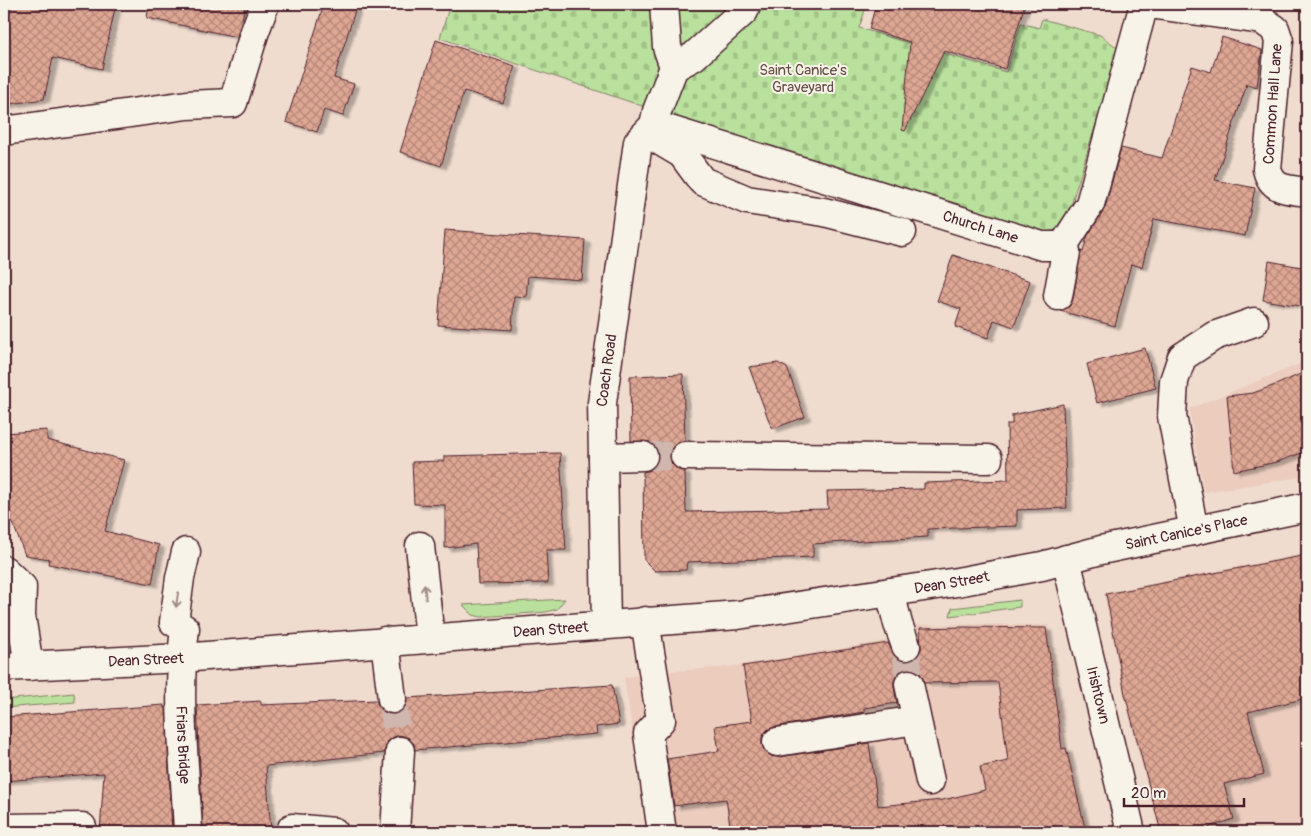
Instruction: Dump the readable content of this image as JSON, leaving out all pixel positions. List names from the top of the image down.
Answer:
{
  "streets": {
    "street": [
      "Common Hall Lane",
      "Church Lane",
      "Coach Road",
      "Saint Canice's Place",
      "Dean Street",
      "Irishtown",
      "Friars Bridge"
    ]
  },
  "crossings": [
    ["Church Lane", "Coach Road"],
    ["Coach Road", "Dean Street"],
    ["Saint Canice's Place", "Dean Street"],
    ["Saint Canice's Place", "Irishtown"],
    ["Dean Street", "Irishtown"],
    ["Dean Street", "Friars Bridge"]
  ],
  "parks": ["Saint Canice's Graveyard"],
  "scale_bar": "20 m"
}
